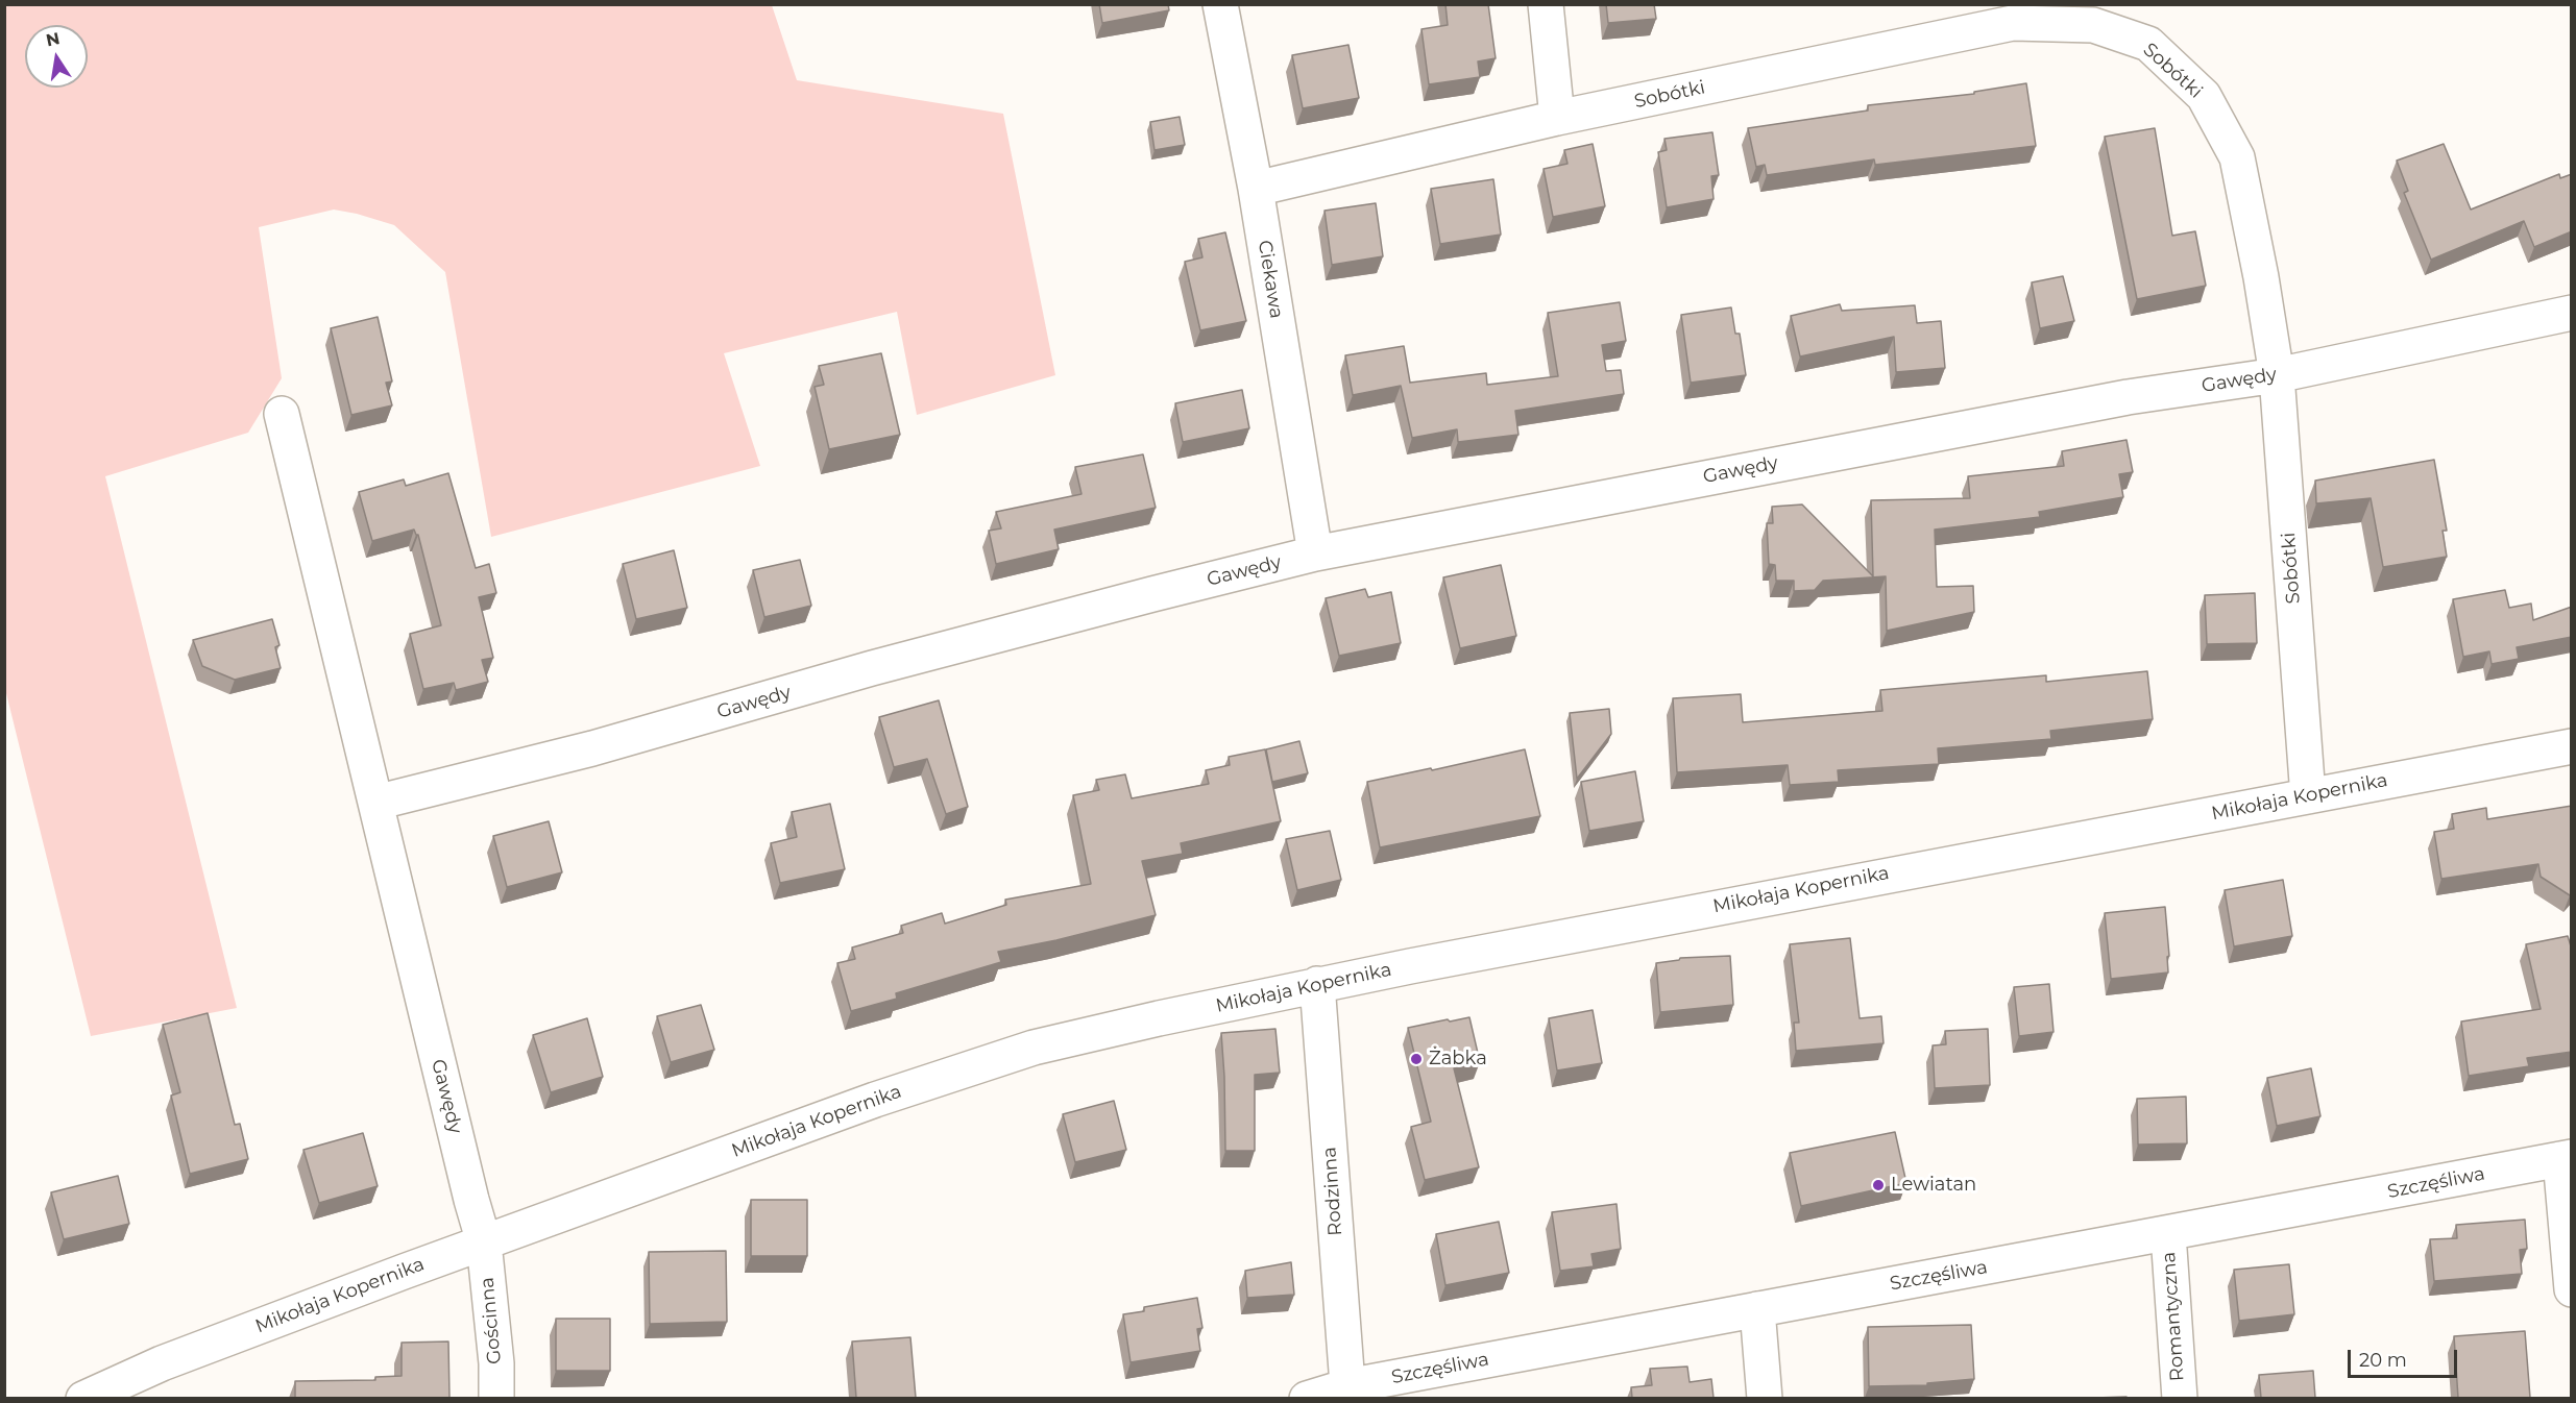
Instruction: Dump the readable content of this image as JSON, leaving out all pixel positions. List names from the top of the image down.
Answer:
{
  "streets": {
    "street": [
      "Sobótki",
      "Ciekawa",
      "Gawędy",
      "Mikołaja Kopernika",
      "Szczęśliwa",
      "Rodzinna",
      "Romantyczna",
      "Gościnna"
    ]
  },
  "crossings": [
    ["Sobótki", "Ciekawa"],
    ["Sobótki", "Gawędy"],
    ["Sobótki", "Mikołaja Kopernika"],
    ["Ciekawa", "Gawędy"],
    ["Gawędy", "Mikołaja Kopernika"],
    ["Gawędy", "Gościnna"],
    ["Mikołaja Kopernika", "Rodzinna"],
    ["Mikołaja Kopernika", "Gościnna"],
    ["Szczęśliwa", "Rodzinna"],
    ["Szczęśliwa", "Romantyczna"]
  ],
  "places": ["Żabka", "Lewiatan"],
  "scale_bar": "20 m",
  "north": "top"
}
